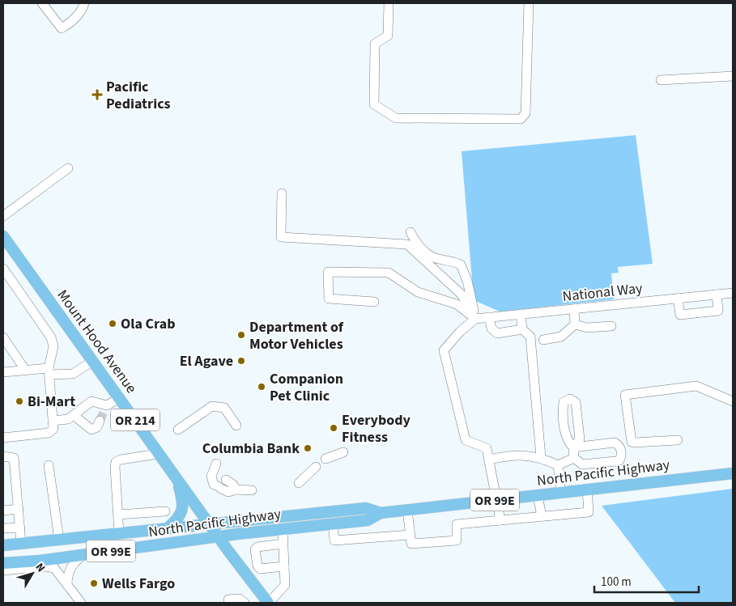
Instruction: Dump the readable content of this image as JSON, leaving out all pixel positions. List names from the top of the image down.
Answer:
{
  "streets": {
    "main road": [
      "Mount Hood Avenue",
      "OR 214",
      "North Pacific Highway",
      "OR 99E"
    ],
    "street": ["National Way"]
  },
  "crossings": [
    ["Mount Hood Avenue", "OR 214"],
    ["Mount Hood Avenue", "North Pacific Highway"],
    ["OR 214", "North Pacific Highway"]
  ],
  "places": {
    "health": ["Pacific Pediatrics"],
    "other": [
      "Ola Crab",
      "Department of Motor Vehicles",
      "El Agave",
      "Companion Pet Clinic",
      "Bi-Mart",
      "Everybody Fitness",
      "Columbia Bank",
      "Wells Fargo"
    ]
  },
  "scale_bar": "100 m",
  "north": "top right"
}
